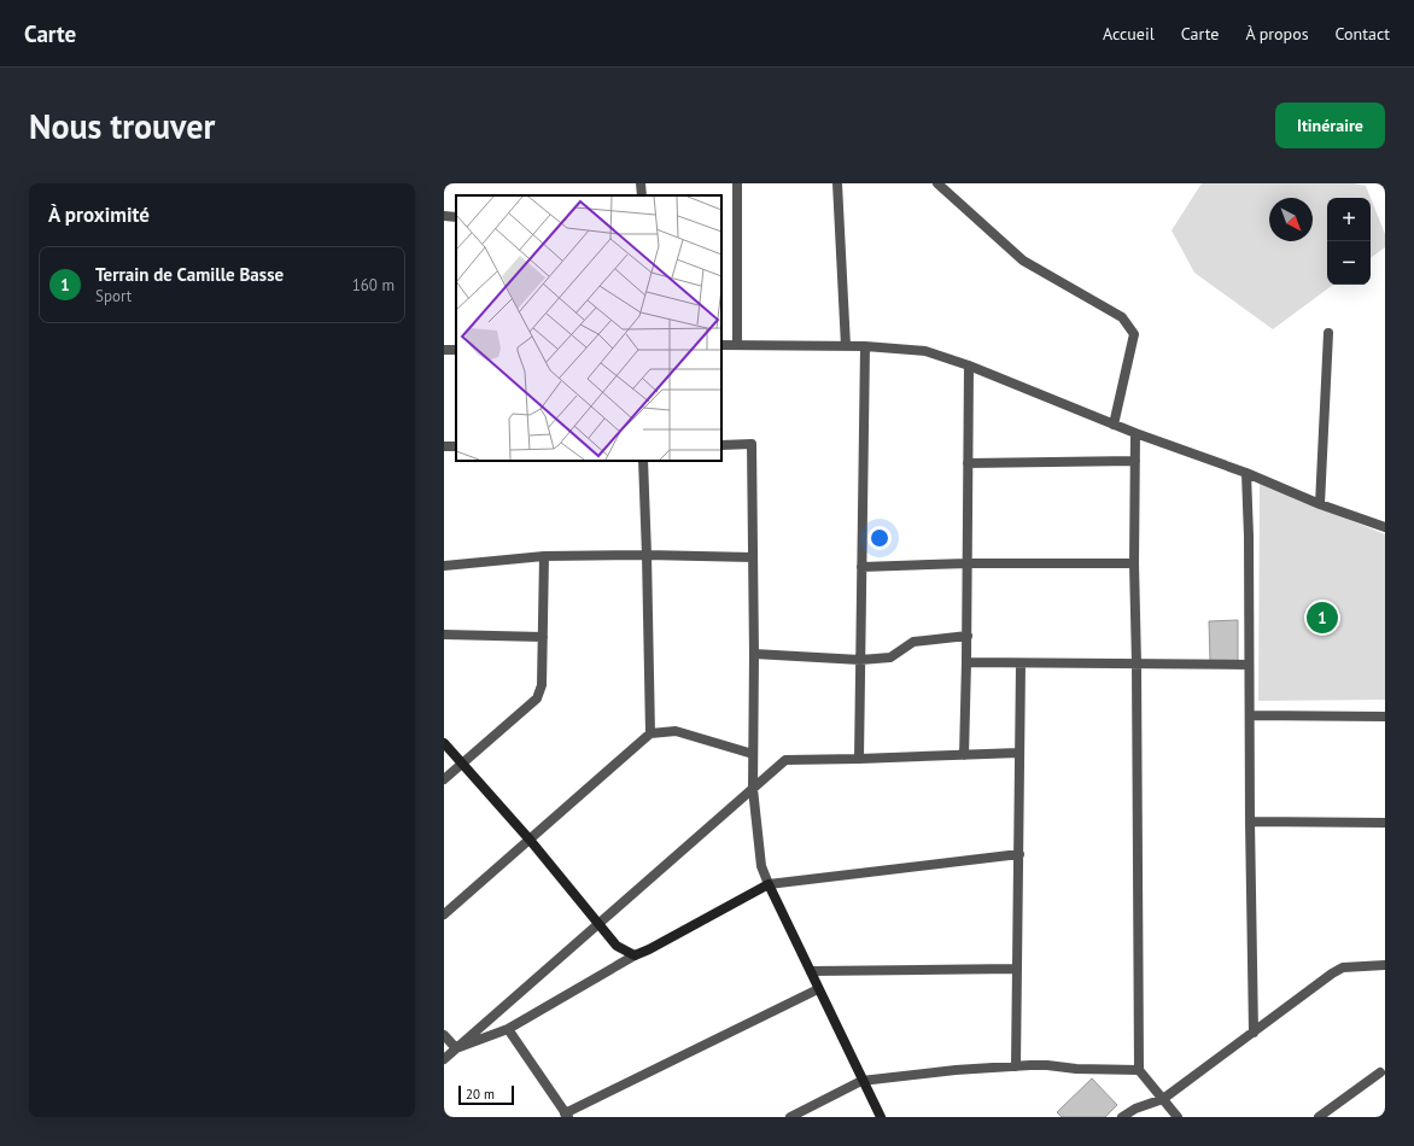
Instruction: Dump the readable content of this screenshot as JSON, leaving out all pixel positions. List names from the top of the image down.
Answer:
{
  "scale_bar": "20 m",
  "north": "bottom right",
  "page": {
    "header": "Carte",
    "nav": [
      "Accueil",
      "Carte",
      "À propos",
      "Contact"
    ],
    "buttons": "Itinéraire",
    "title": "Nous trouver",
    "heading": "À proximité",
    "map_buttons": ["+", "−"],
    "list": [
      {
        "mark": "1",
        "name": "Terrain de Camille Basse",
        "note": "Sport",
        "value": "160 m"
      }
    ],
    "pins": "1",
    "scale": "20 m"
  }
}
